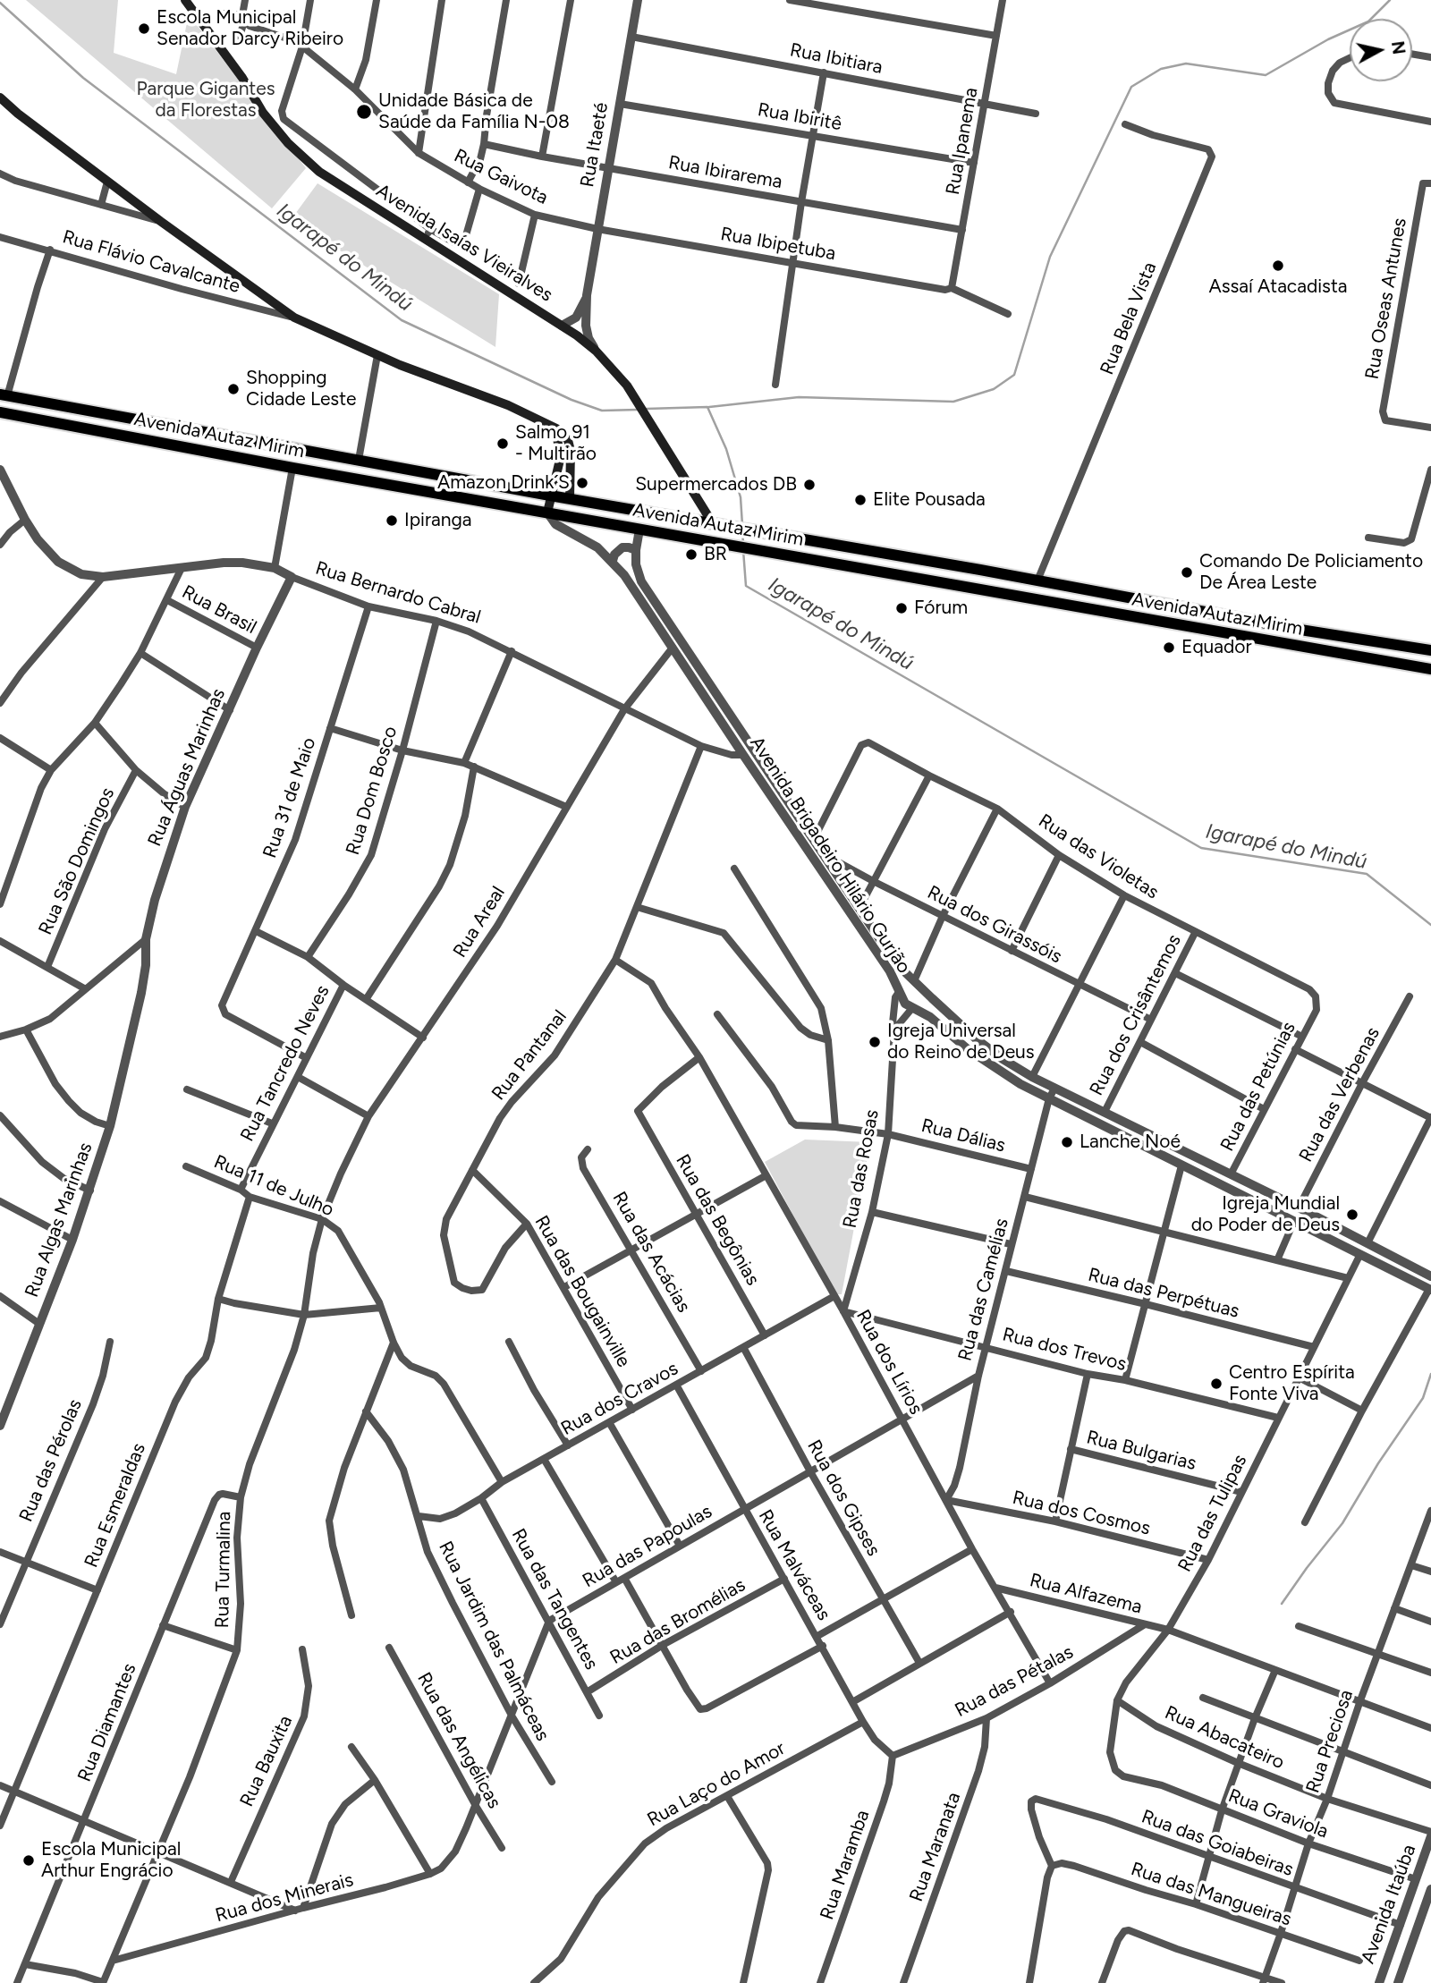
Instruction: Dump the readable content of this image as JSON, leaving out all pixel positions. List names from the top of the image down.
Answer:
{
  "streets": {
    "main road": ["Avenida Isaías Vieiralves", "Avenida Autaz Mirim"],
    "street": [
      "Rua Ibitiara",
      "Rua Ibiritê",
      "Rua Ipanema",
      "Rua Itaeté",
      "Rua Ibirarema",
      "Rua Gaivota",
      "Rua Ibipetuba",
      "Rua Flávio Cavalcante",
      "Rua Oseas Antunes",
      "Rua Bela Vista",
      "Rua Bernardo Cabral",
      "Rua Brasil",
      "Rua Águas Marinhas",
      "Rua Dom Bosco",
      "Rua 31 de Maio",
      "Avenida Brigadeiro Hilário Gurjão",
      "Rua das Violetas",
      "Rua São Domingos",
      "Rua Areal",
      "Rua dos Girassóis",
      "Rua dos Crisântemos",
      "Rua Pantanal",
      "Rua Tancredo Neves",
      "Rua das Petúnias",
      "Rua das Verbenas",
      "Rua Dálias",
      "Rua das Rosas",
      "Rua 11 de Julho",
      "Rua Algas Marinhas",
      "Rua das Begônias",
      "Rua das Acácias",
      "Rua das Camélias",
      "Rua das Bougainville",
      "Rua das Perpétuas",
      "Rua dos Trevos",
      "Rua dos Lírios",
      "Rua dos Cravos",
      "Rua Bulgarias",
      "Rua das Pérolas",
      "Rua dos Gipses",
      "Rua Esmeraldas",
      "Rua dos Cosmos",
      "Rua das Tulipas",
      "Rua das Papoulas",
      "Rua Malváceas",
      "Rua Turmalina",
      "Rua Alfazema",
      "Rua das Tangentes",
      "Rua das Bromélias",
      "Rua Jardim das Palmáceas",
      "Rua das Pétalas",
      "Rua Diamantes",
      "Rua Abacateiro",
      "Rua das Angélicas",
      "Rua Preciosa",
      "Rua Bauxita",
      "Rua Laço do Amor",
      "Rua Graviola",
      "Rua das Goiabeiras",
      "Rua Maranata",
      "Rua Maramba",
      "Rua das Mangueiras",
      "Rua dos Minerais",
      "Avenida Itaúba"
    ]
  },
  "crossings": [
    ["Rua Ibitiara", "Rua Ipanema"],
    ["Rua Ibitiara", "Rua Itaeté"],
    ["Rua Ibiritê", "Rua Ipanema"],
    ["Rua Ibiritê", "Rua Itaeté"],
    ["Rua Ipanema", "Rua Ibirarema"],
    ["Rua Ipanema", "Rua Ibipetuba"],
    ["Rua Itaeté", "Rua Ibirarema"],
    ["Rua Itaeté", "Rua Gaivota"],
    ["Rua Itaeté", "Avenida Isaías Vieiralves"],
    ["Rua Itaeté", "Rua Ibipetuba"],
    ["Rua Gaivota", "Rua Ibipetuba"],
    ["Avenida Isaías Vieiralves", "Avenida Autaz Mirim"],
    ["Rua Bela Vista", "Avenida Autaz Mirim"],
    ["Avenida Autaz Mirim", "Avenida Brigadeiro Hilário Gurjão"],
    ["Rua Bernardo Cabral", "Rua Águas Marinhas"],
    ["Rua Bernardo Cabral", "Rua Dom Bosco"],
    ["Rua Bernardo Cabral", "Rua 31 de Maio"],
    ["Rua Bernardo Cabral", "Avenida Brigadeiro Hilário Gurjão"],
    ["Rua Bernardo Cabral", "Rua Areal"],
    ["Rua Bernardo Cabral", "Rua Pantanal"],
    ["Rua Brasil", "Rua Águas Marinhas"],
    ["Rua Águas Marinhas", "Rua Algas Marinhas"],
    ["Rua 31 de Maio", "Rua Tancredo Neves"],
    ["Avenida Brigadeiro Hilário Gurjão", "Rua das Violetas"],
    ["Avenida Brigadeiro Hilário Gurjão", "Rua Areal"],
    ["Avenida Brigadeiro Hilário Gurjão", "Rua dos Girassóis"],
    ["Avenida Brigadeiro Hilário Gurjão", "Rua dos Crisântemos"],
    ["Avenida Brigadeiro Hilário Gurjão", "Rua das Petúnias"],
    ["Avenida Brigadeiro Hilário Gurjão", "Rua das Verbenas"],
    ["Avenida Brigadeiro Hilário Gurjão", "Rua das Rosas"],
    ["Avenida Brigadeiro Hilário Gurjão", "Rua das Camélias"],
    ["Avenida Brigadeiro Hilário Gurjão", "Rua das Tulipas"],
    ["Rua das Violetas", "Rua dos Crisântemos"],
    ["Rua das Violetas", "Rua das Petúnias"],
    ["Rua Areal", "Rua 11 de Julho"],
    ["Rua Areal", "Rua Turmalina"],
    ["Rua dos Girassóis", "Rua dos Crisântemos"],
    ["Rua Pantanal", "Rua das Bougainville"],
    ["Rua Pantanal", "Rua dos Lírios"],
    ["Rua Tancredo Neves", "Rua 11 de Julho"],
    ["Rua Dálias", "Rua das Rosas"],
    ["Rua Dálias", "Rua das Camélias"],
    ["Rua das Rosas", "Rua dos Trevos"],
    ["Rua das Rosas", "Rua dos Lírios"],
    ["Rua 11 de Julho", "Rua Esmeraldas"],
    ["Rua 11 de Julho", "Rua Turmalina"],
    ["Rua das Begônias", "Rua dos Lírios"],
    ["Rua das Begônias", "Rua dos Cravos"],
    ["Rua das Acácias", "Rua dos Cravos"],
    ["Rua das Camélias", "Rua das Perpétuas"],
    ["Rua das Camélias", "Rua dos Trevos"],
    ["Rua das Camélias", "Rua dos Lírios"],
    ["Rua das Camélias", "Rua dos Cosmos"],
    ["Rua das Camélias", "Rua das Papoulas"],
    ["Rua das Bougainville", "Rua dos Cravos"],
    ["Rua das Perpétuas", "Rua das Tulipas"],
    ["Rua dos Trevos", "Rua dos Lírios"],
    ["Rua dos Trevos", "Rua das Tulipas"],
    ["Rua dos Lírios", "Rua dos Cravos"],
    ["Rua dos Lírios", "Rua dos Cosmos"],
    ["Rua dos Lírios", "Rua das Papoulas"],
    ["Rua dos Lírios", "Rua Alfazema"],
    ["Rua dos Lírios", "Rua das Pétalas"],
    ["Rua dos Cravos", "Rua dos Gipses"],
    ["Rua dos Cravos", "Rua Malváceas"],
    ["Rua dos Cravos", "Rua das Tangentes"],
    ["Rua dos Cravos", "Rua Jardim das Palmáceas"],
    ["Rua Bulgarias", "Rua das Tulipas"],
    ["Rua dos Gipses", "Rua das Papoulas"],
    ["Rua dos Cosmos", "Rua das Tulipas"],
    ["Rua das Tulipas", "Rua Alfazema"],
    ["Rua das Tulipas", "Rua Abacateiro"],
    ["Rua das Tulipas", "Rua Graviola"],
    ["Rua das Papoulas", "Rua Malváceas"],
    ["Rua das Papoulas", "Rua das Tangentes"],
    ["Rua Malváceas", "Rua das Bromélias"],
    ["Rua Malváceas", "Rua das Pétalas"],
    ["Rua Malváceas", "Rua Laço do Amor"],
    ["Rua Malváceas", "Rua Maramba"],
    ["Rua Turmalina", "Rua Diamantes"],
    ["Rua Turmalina", "Rua dos Minerais"],
    ["Rua Alfazema", "Rua das Pétalas"],
    ["Rua Alfazema", "Rua Preciosa"],
    ["Rua das Tangentes", "Rua das Bromélias"],
    ["Rua das Pétalas", "Rua Maranata"],
    ["Rua das Pétalas", "Rua Maramba"],
    ["Rua Abacateiro", "Rua Preciosa"],
    ["Rua das Angélicas", "Rua dos Minerais"],
    ["Rua Preciosa", "Rua Graviola"],
    ["Rua Preciosa", "Rua das Goiabeiras"],
    ["Rua Preciosa", "Rua das Mangueiras"],
    ["Rua Graviola", "Avenida Itaúba"],
    ["Rua das Goiabeiras", "Rua das Mangueiras"],
    ["Rua das Goiabeiras", "Avenida Itaúba"]
  ],
  "water": ["Igarapé do Mindú"],
  "parks": ["Parque Gigantes da Florestas"],
  "places": [
    "Escola Municipal Senador Darcy Ribeiro",
    "Unidade Básica de Saúde da Família N-08",
    "Assaí Atacadista",
    "Shopping Cidade Leste",
    "Salmo 91 - Multirão",
    "Amazon Drink´S",
    "Supermercados DB",
    "Elite Pousada",
    "Ipiranga",
    "BR",
    "Comando De Policiamento De Área Leste",
    "Fórum",
    "Equador",
    "Igreja Universal do Reino de Deus",
    "Lanche Noé",
    "Igreja Mundial do Poder de Deus",
    "Centro Espírita Fonte Viva",
    "Escola Municipal Arthur Engrácio"
  ],
  "north": "right"
}
